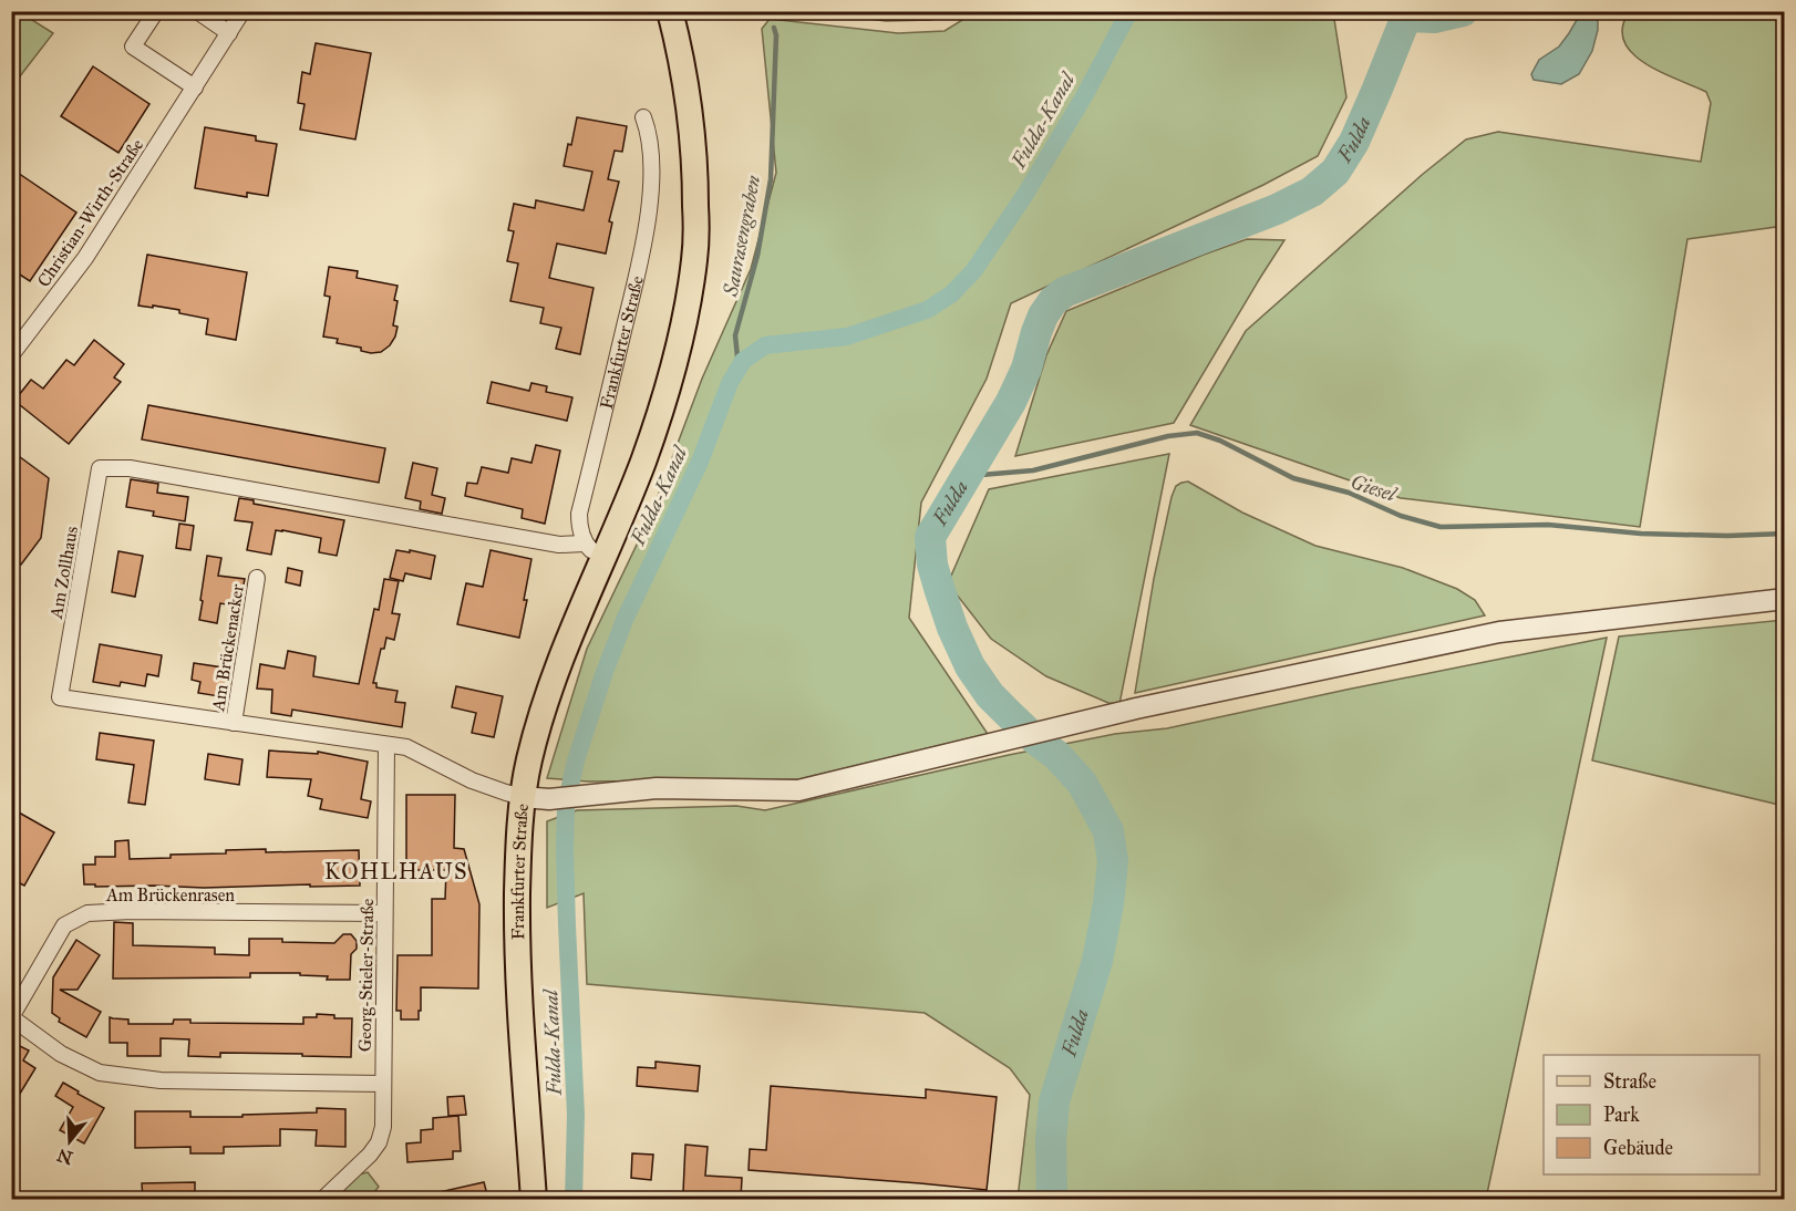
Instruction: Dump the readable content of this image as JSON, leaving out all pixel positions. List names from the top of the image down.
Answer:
{
  "streets": {
    "main road": ["Frankfurter Straße"],
    "street": [
      "Christian-Wirth-Straße",
      "Am Zollhaus",
      "Am Brückenacker",
      "Am Brückenrasen",
      "Georg-Stieler-Straße"
    ]
  },
  "crossings": [
    ["Frankfurter Straße", "Am Zollhaus"],
    ["Am Zollhaus", "Am Brückenacker"],
    ["Am Zollhaus", "Georg-Stieler-Straße"],
    ["Am Brückenrasen", "Georg-Stieler-Straße"]
  ],
  "districts": ["KOHLHAUS"],
  "water": [
    "Fulda-Kanal",
    "Fulda",
    "Saurasengraben",
    "Giesel"
  ],
  "legend": ["Straße", "Park", "Gebäude"],
  "north": "bottom"
}
